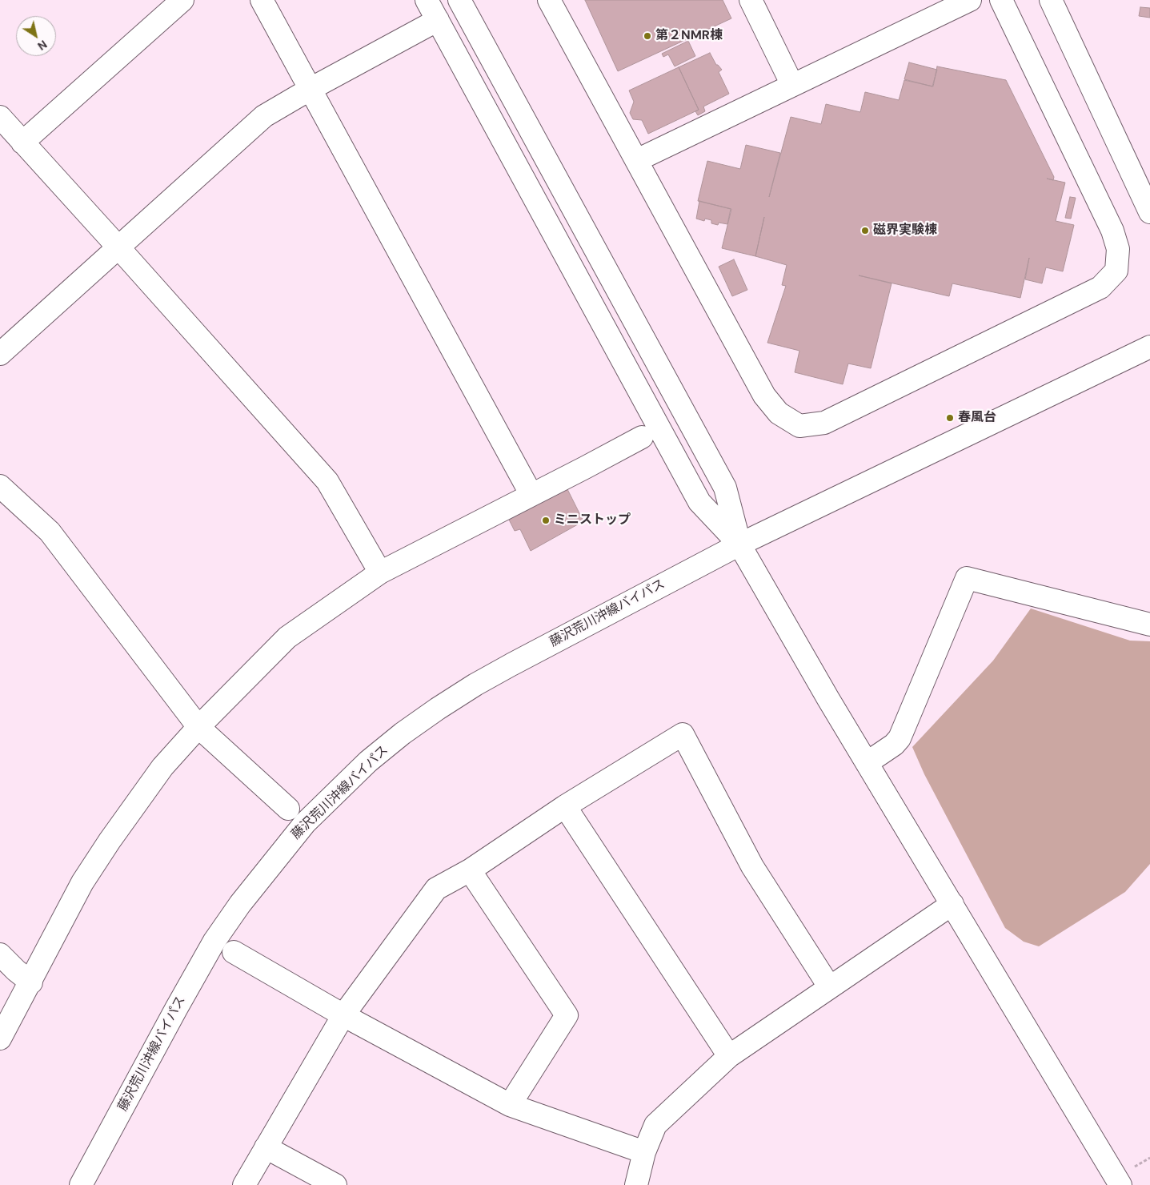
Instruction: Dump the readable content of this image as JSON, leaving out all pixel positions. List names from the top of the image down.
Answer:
{
  "streets": {
    "street": ["藤沢荒川沖線バイパス"]
  },
  "places": [
    "第２NMR棟",
    "磁界実験棟",
    "春風台",
    "ミニストップ"
  ],
  "north": "bottom right"
}
